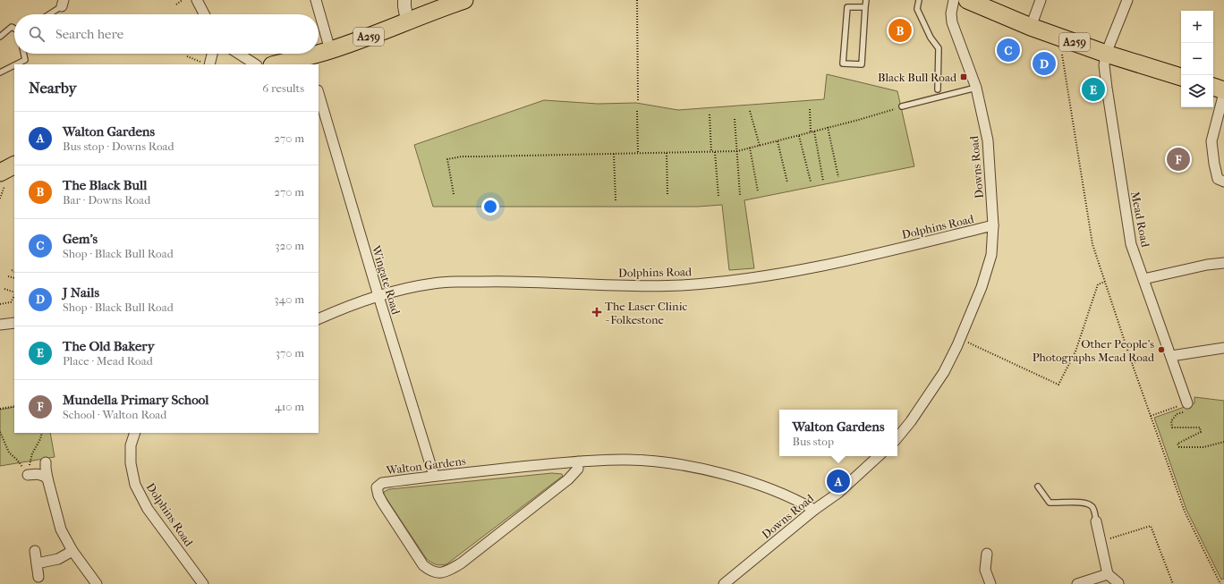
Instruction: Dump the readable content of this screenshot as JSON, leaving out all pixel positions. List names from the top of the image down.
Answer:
{
  "streets": {
    "highway": ["A259"],
    "street": [
      "Downs Road",
      "Mead Road",
      "Dolphins Road",
      "Wingate Road",
      "Walton Gardens"
    ]
  },
  "crossings": [
    ["A259", "Mead Road"],
    ["Downs Road", "Dolphins Road"],
    ["Downs Road", "Walton Gardens"],
    ["Dolphins Road", "Wingate Road"],
    ["Wingate Road", "Walton Gardens"]
  ],
  "places": {
    "transit": ["Black Bull Road"],
    "health": ["The Laser Clinic - Folkestone"],
    "other": ["Other People's Photographs Mead Road"]
  },
  "page": {
    "map_buttons": ["+", "−"],
    "search": "Search here",
    "pins": [
      "B",
      "C",
      "D",
      "E",
      "F",
      "A"
    ],
    "heading": ["Nearby", "6 results"],
    "list": [
      {
        "mark": "A",
        "name": "Walton Gardens",
        "note": "Bus stop · Downs Road",
        "value": "270 m"
      },
      {
        "mark": "B",
        "name": "The Black Bull",
        "note": "Bar · Downs Road",
        "value": "270 m"
      },
      {
        "mark": "C",
        "name": "Gem's",
        "note": "Shop · Black Bull Road",
        "value": "320 m"
      },
      {
        "mark": "D",
        "name": "J Nails",
        "note": "Shop · Black Bull Road",
        "value": "340 m"
      },
      {
        "mark": "E",
        "name": "The Old Bakery",
        "note": "Place · Mead Road",
        "value": "370 m"
      },
      {
        "mark": "F",
        "name": "Mundella Primary School",
        "note": "School · Walton Road",
        "value": "410 m"
      }
    ],
    "popup": ["Walton Gardens", "Bus stop"]
  }
}
